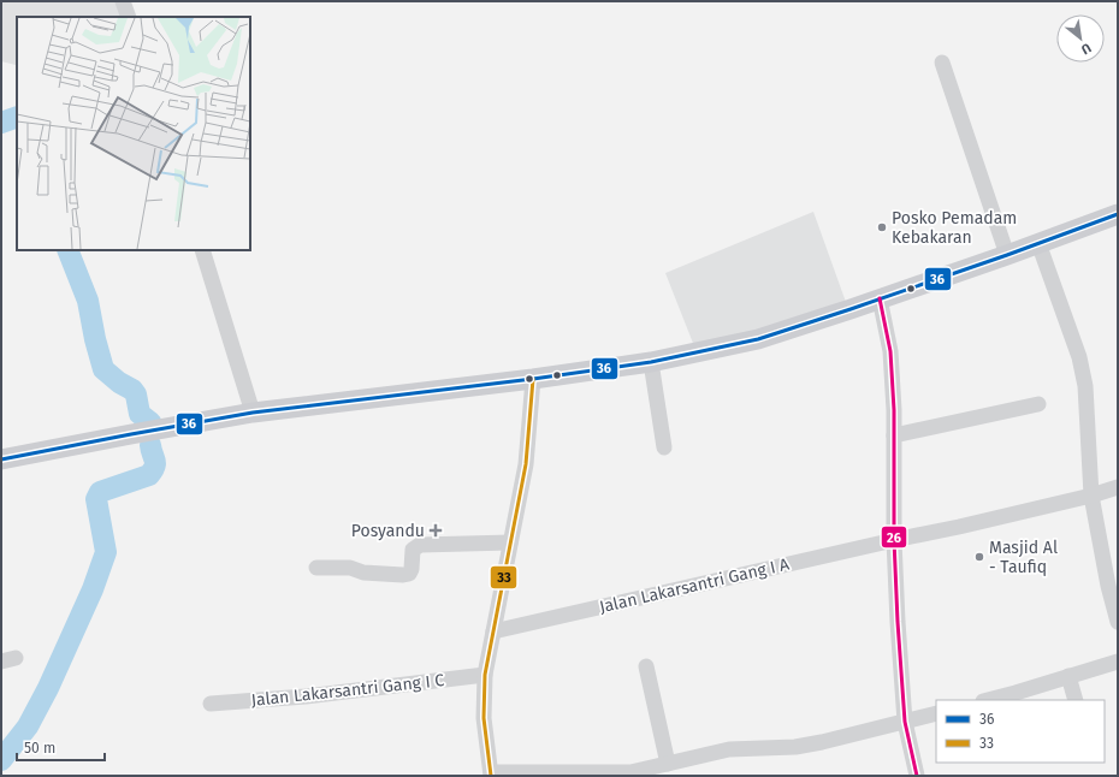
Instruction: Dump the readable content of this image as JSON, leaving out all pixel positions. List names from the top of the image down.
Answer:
{
  "streets": {
    "street": ["Jalan Lakarsantri Gang I A", "Jalan Lakarsantri Gang I C"]
  },
  "places": {
    "other": ["Posko Pemadam Kebakaran", "Masjid Al - Taufiq"],
    "health": ["Posyandu"]
  },
  "lines": ["transit line 36", "transit line 26", "transit line 33"],
  "legend": ["36", "33"],
  "scale_bar": "50 m",
  "north": "bottom right"
}
